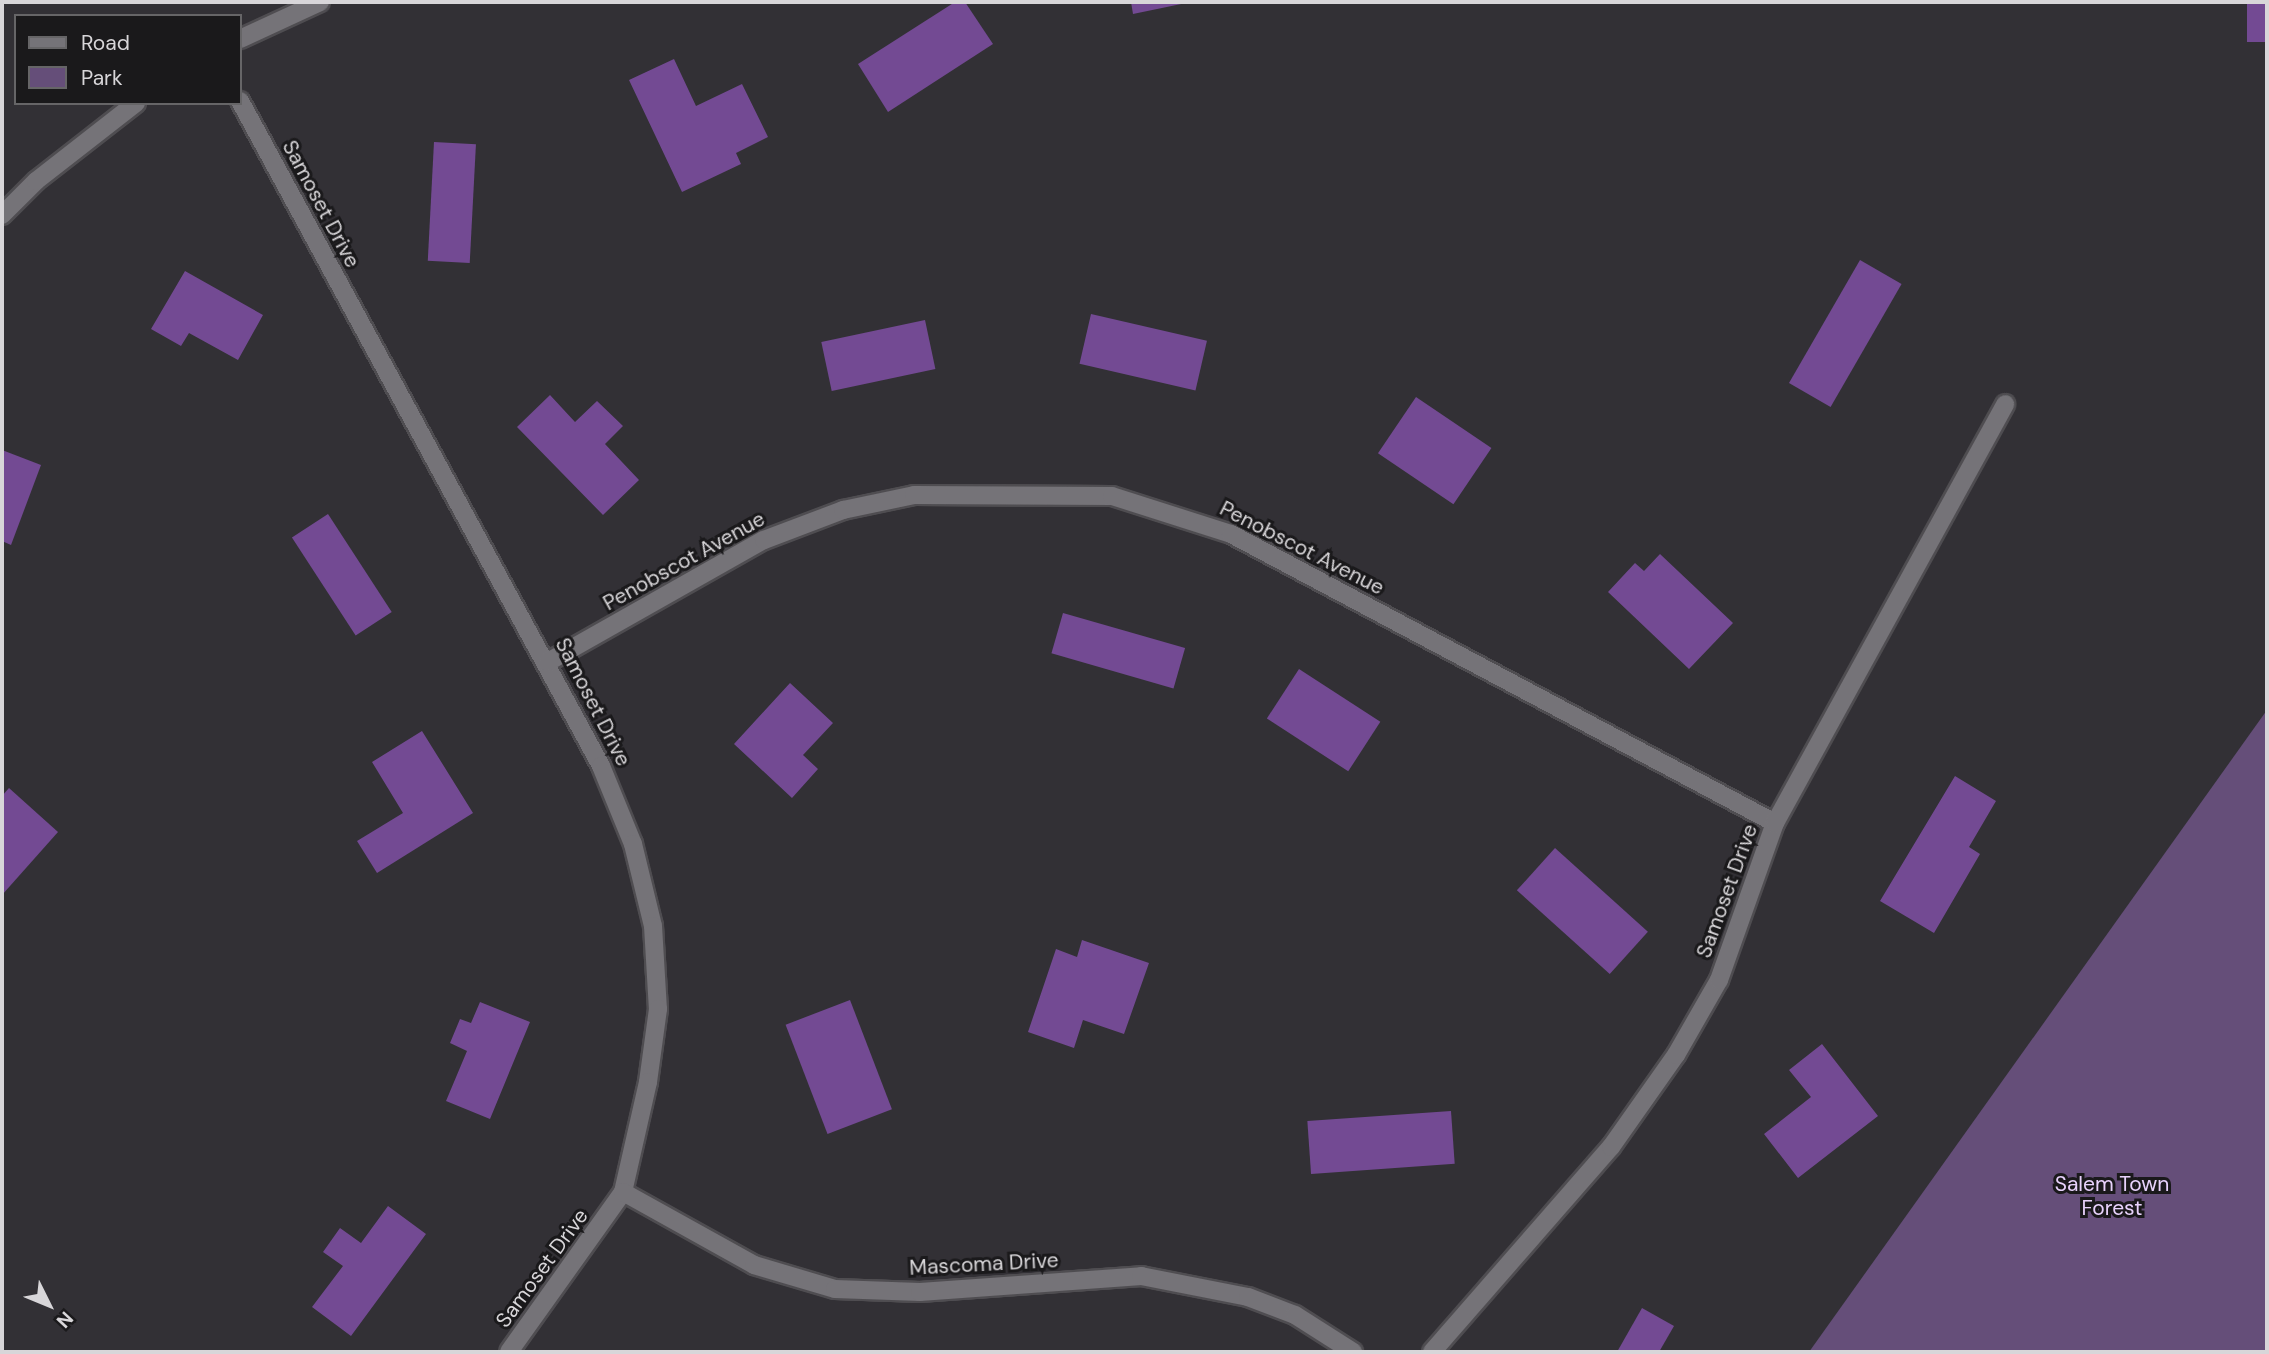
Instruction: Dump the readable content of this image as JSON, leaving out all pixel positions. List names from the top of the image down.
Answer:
{
  "streets": {
    "street": ["Samoset Drive", "Penobscot Avenue", "Mascoma Drive"]
  },
  "crossings": [
    ["Samoset Drive", "Penobscot Avenue"],
    ["Samoset Drive", "Mascoma Drive"]
  ],
  "parks": ["Salem Town Forest"],
  "legend": ["Road", "Park"],
  "north": "bottom right"
}
